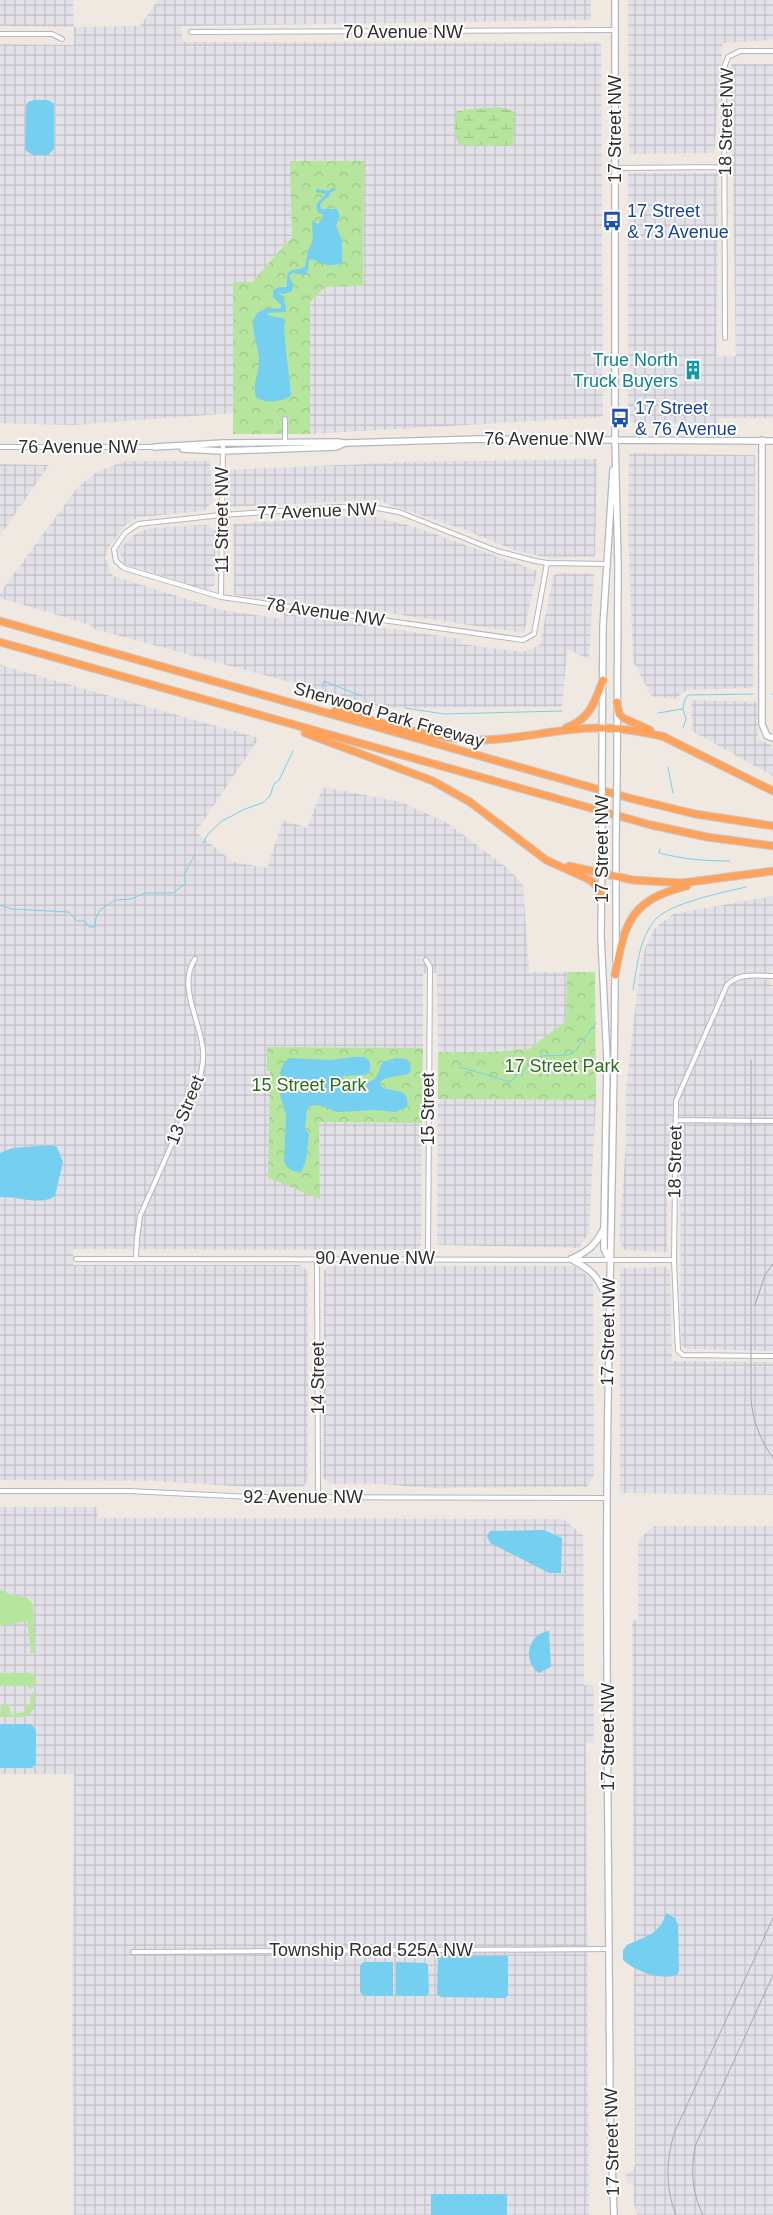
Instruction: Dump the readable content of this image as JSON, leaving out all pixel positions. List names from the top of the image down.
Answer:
{
  "streets": {
    "highway": ["Sherwood Park Freeway"],
    "main road": ["17 Street NW", "76 Avenue NW"],
    "street": [
      "70 Avenue NW",
      "18 Street NW",
      "77 Avenue NW",
      "11 Street NW",
      "78 Avenue NW",
      "15 Street",
      "13 Street",
      "18 Street",
      "90 Avenue NW",
      "14 Street",
      "92 Avenue NW",
      "Township Road 525A NW"
    ]
  },
  "crossings": [
    ["70 Avenue NW", "17 Street NW"],
    ["17 Street NW", "76 Avenue NW"],
    ["17 Street NW", "77 Avenue NW"],
    ["17 Street NW", "90 Avenue NW"],
    ["17 Street NW", "92 Avenue NW"],
    ["17 Street NW", "Township Road 525A NW"],
    ["76 Avenue NW", "11 Street NW"],
    ["77 Avenue NW", "11 Street NW"],
    ["77 Avenue NW", "78 Avenue NW"],
    ["11 Street NW", "78 Avenue NW"],
    ["15 Street", "90 Avenue NW"],
    ["13 Street", "90 Avenue NW"],
    ["18 Street", "90 Avenue NW"],
    ["90 Avenue NW", "14 Street"],
    ["14 Street", "92 Avenue NW"]
  ],
  "parks": ["17 Street Park", "15 Street Park"],
  "places": {
    "bus stop": ["17 Street & 73 Avenue", "17 Street & 76 Avenue"],
    "building": ["True North Truck Buyers"]
  }
}
